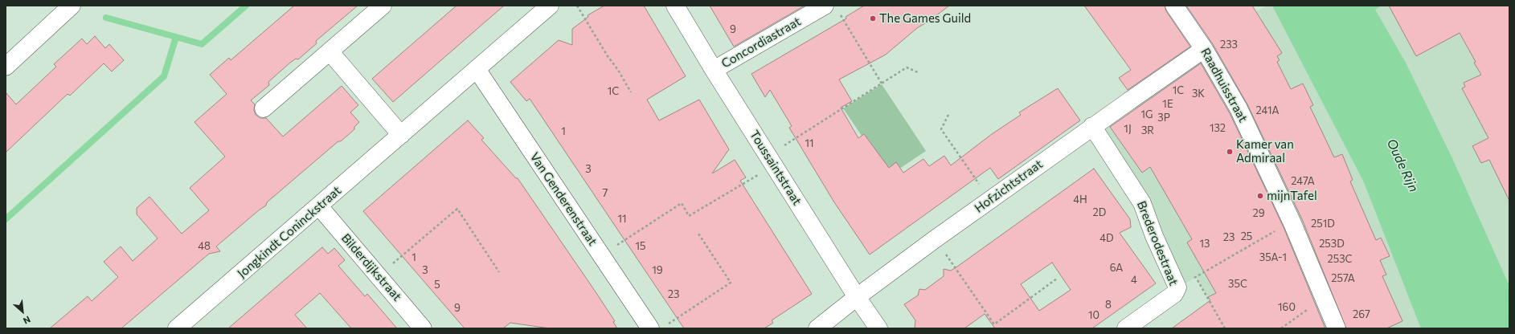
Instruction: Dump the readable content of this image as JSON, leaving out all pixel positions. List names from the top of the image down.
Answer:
{
  "streets": {
    "street": [
      "Concordiastraat",
      "Raadhuisstraat",
      "Toussaintstraat",
      "Hofzichtstraat",
      "Van Genderenstraat",
      "Jongkindt Coninckstraat",
      "Brederodestraat",
      "Bilderdijkstraat"
    ]
  },
  "crossings": [
    ["Concordiastraat", "Toussaintstraat"],
    ["Raadhuisstraat", "Hofzichtstraat"],
    ["Toussaintstraat", "Hofzichtstraat"],
    ["Hofzichtstraat", "Brederodestraat"],
    ["Van Genderenstraat", "Jongkindt Coninckstraat"],
    ["Jongkindt Coninckstraat", "Bilderdijkstraat"]
  ],
  "water": ["Oude Rijn"],
  "places": ["The Games Guild", "Kamer van Admiraal", "mijnTafel"],
  "house_numbers": [
    "9",
    "233",
    "1C",
    "1C",
    "3K",
    "1E",
    "241A",
    "1G",
    "3P",
    "132",
    "1J",
    "3R",
    "1",
    "11",
    "3",
    "247A",
    "7",
    "4H",
    "2D",
    "29",
    "11",
    "251D",
    "25",
    "23",
    "4D",
    "13",
    "253D",
    "48",
    "15",
    "1",
    "35A-1",
    "253C",
    "6A",
    "3",
    "19",
    "257A",
    "4",
    "35C",
    "5",
    "23",
    "8",
    "160",
    "9",
    "267",
    "10"
  ],
  "north": "bottom right"
}
